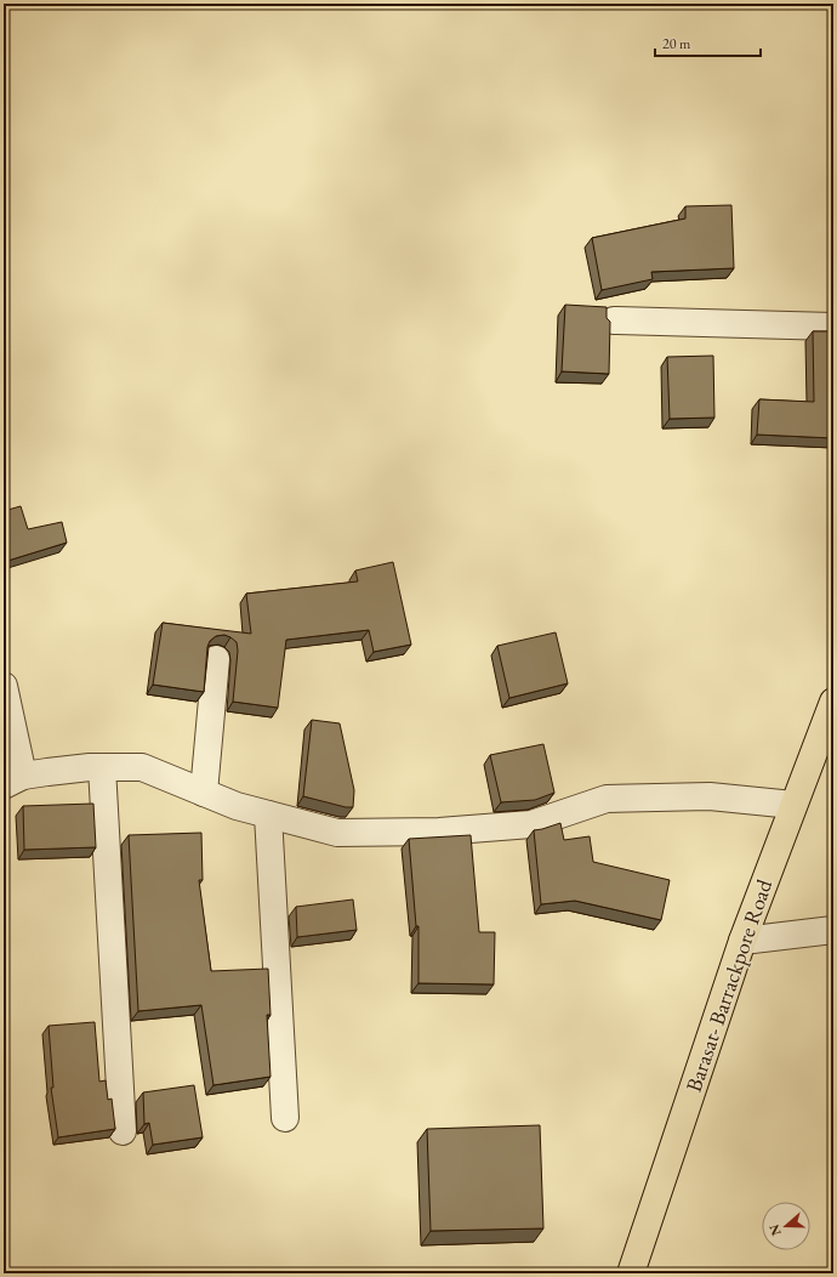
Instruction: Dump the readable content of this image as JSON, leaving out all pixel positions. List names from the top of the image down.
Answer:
{
  "streets": {
    "main road": ["Barasat- Barrackpore Road"]
  },
  "scale_bar": "20 m",
  "north": "left"
}
